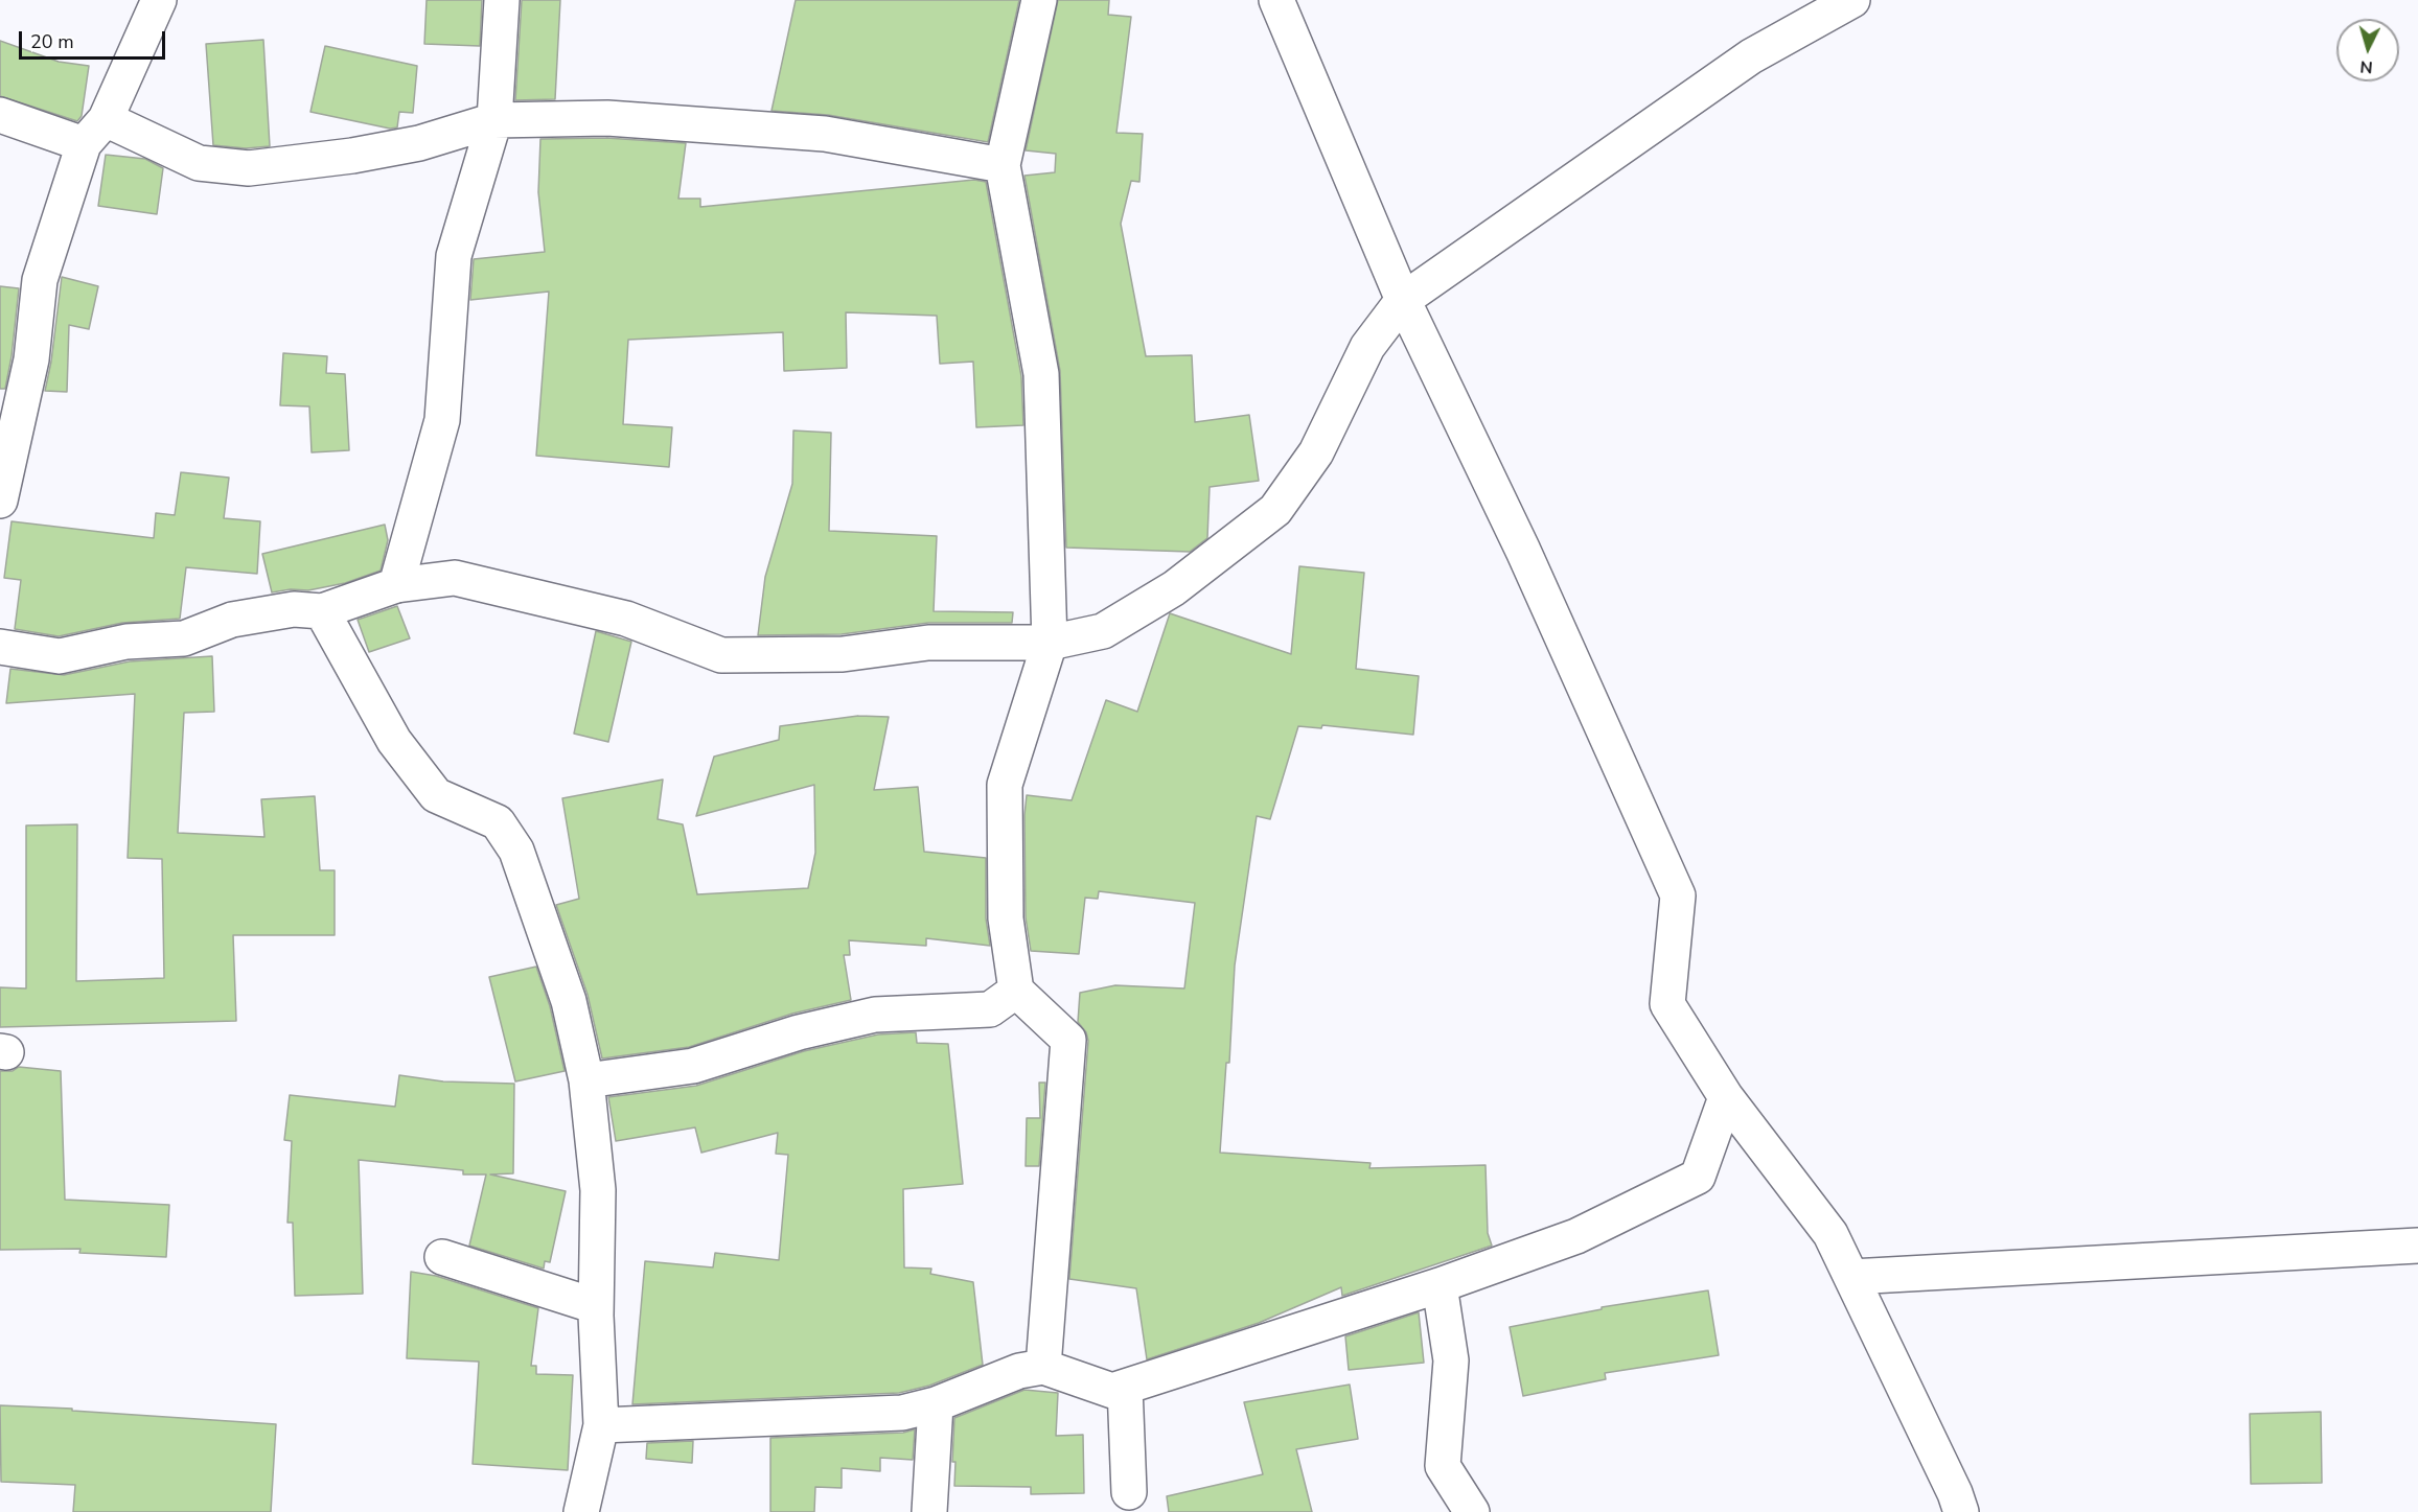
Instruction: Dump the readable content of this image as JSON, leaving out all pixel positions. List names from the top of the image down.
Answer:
{
  "scale_bar": "20 m",
  "north": "bottom"
}
